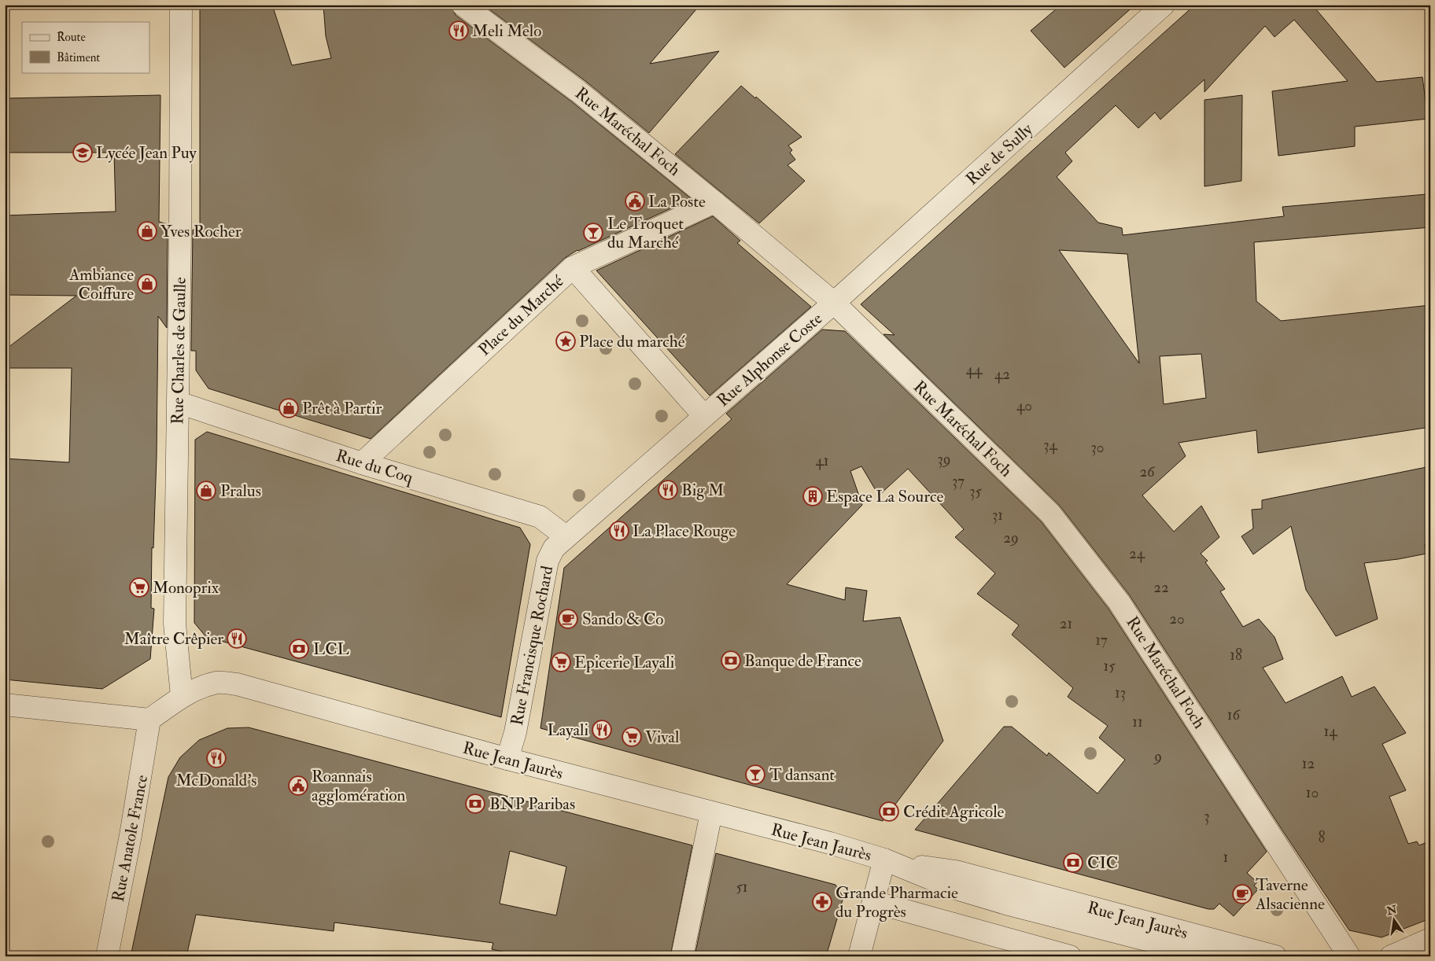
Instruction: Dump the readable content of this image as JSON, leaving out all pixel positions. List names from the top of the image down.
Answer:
{
  "streets": {
    "street": [
      "Rue Maréchal Foch",
      "Rue de Sully",
      "Place du Marché",
      "Rue Charles de Gaulle",
      "Rue Alphonse Coste",
      "Rue du Coq",
      "Rue Francisque Rochard",
      "Rue Jean Jaurès",
      "Rue Anatole France"
    ]
  },
  "crossings": [
    ["Rue Maréchal Foch", "Rue de Sully"],
    ["Rue Maréchal Foch", "Rue Alphonse Coste"],
    ["Rue de Sully", "Rue Alphonse Coste"],
    ["Place du Marché", "Rue Alphonse Coste"],
    ["Place du Marché", "Rue du Coq"],
    ["Rue Charles de Gaulle", "Rue du Coq"],
    ["Rue Charles de Gaulle", "Rue Jean Jaurès"],
    ["Rue du Coq", "Rue Francisque Rochard"],
    ["Rue Francisque Rochard", "Rue Jean Jaurès"],
    ["Rue Jean Jaurès", "Rue Anatole France"]
  ],
  "places": {
    "restaurant": [
      "Meli Melo",
      "Big M",
      "La Place Rouge",
      "Maître Crêpier",
      "Layali",
      "McDonald's"
    ],
    "school or university": ["Lycée Jean Puy"],
    "public building": ["La Poste", "Roannais agglomération"],
    "shop": [
      "Yves Rocher",
      "Ambiance Coiffure",
      "Prêt à Partir",
      "Pralus"
    ],
    "bar": ["Le Troquet du Marché", "T dansant"],
    "place": ["Place du marché"],
    "building": ["Espace La Source"],
    "supermarket": ["Monoprix", "Epicerie Layali", "Vival"],
    "cafe": ["Sando & Co", "Taverne Alsacienne"],
    "bank": [
      "LCL",
      "Banque de France",
      "BNP Paribas",
      "Crédit Agricole",
      "CIC"
    ],
    "pharmacy": ["Grande Pharmacie du Progrès"]
  },
  "house_numbers": [
    "44",
    "42",
    "40",
    "34",
    "30",
    "39",
    "41",
    "26",
    "37",
    "35",
    "31",
    "29",
    "24",
    "22",
    "20",
    "21",
    "17",
    "18",
    "15",
    "13",
    "16",
    "11",
    "14",
    "9",
    "12",
    "10",
    "3",
    "8",
    "1",
    "51"
  ],
  "legend": ["Route", "Bâtiment"],
  "north": "top"
}
